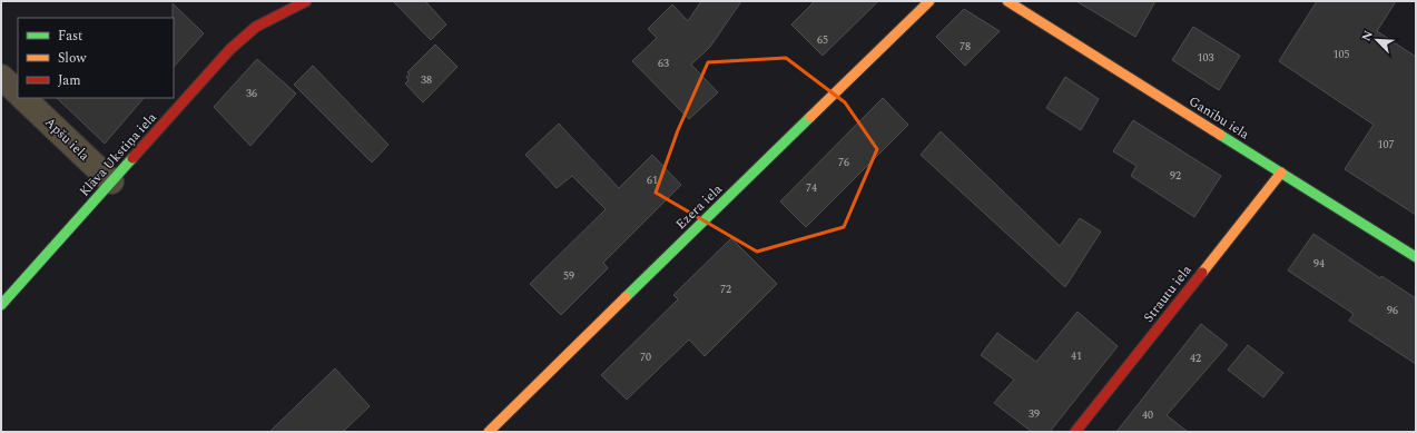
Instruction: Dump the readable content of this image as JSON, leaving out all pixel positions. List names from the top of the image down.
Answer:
{
  "streets": {
    "main road": [
      "Ganību iela",
      "Klāva Ukstiņa iela",
      "Ezera iela",
      "Strautu iela"
    ],
    "street": ["Apšu iela"]
  },
  "crossings": [
    ["Ganību iela", "Strautu iela"],
    ["Apšu iela", "Klāva Ukstiņa iela"]
  ],
  "house_numbers": [
    "65",
    "78",
    "105",
    "103",
    "63",
    "38",
    "36",
    "107",
    "76",
    "92",
    "61",
    "74",
    "94",
    "59",
    "72",
    "96",
    "41",
    "70",
    "42",
    "39",
    "40"
  ],
  "legend": ["Fast", "Slow", "Jam"],
  "north": "top left"
}
